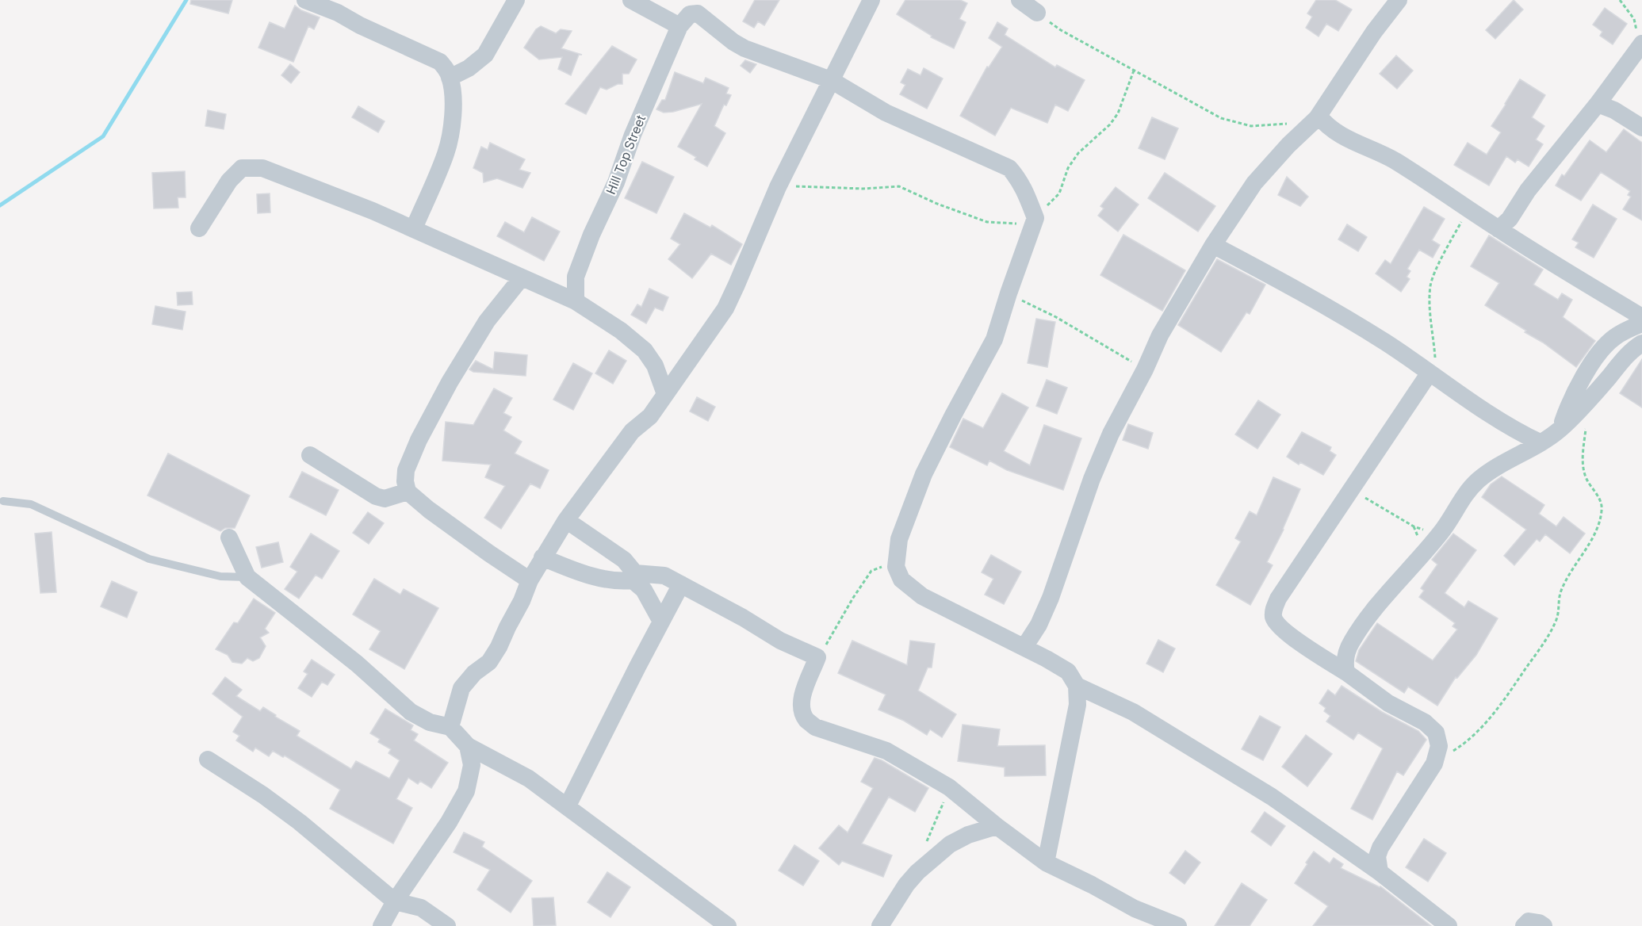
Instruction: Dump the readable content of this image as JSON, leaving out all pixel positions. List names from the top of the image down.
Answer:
{
  "streets": {
    "street": ["Hill Top Street"]
  }
}
